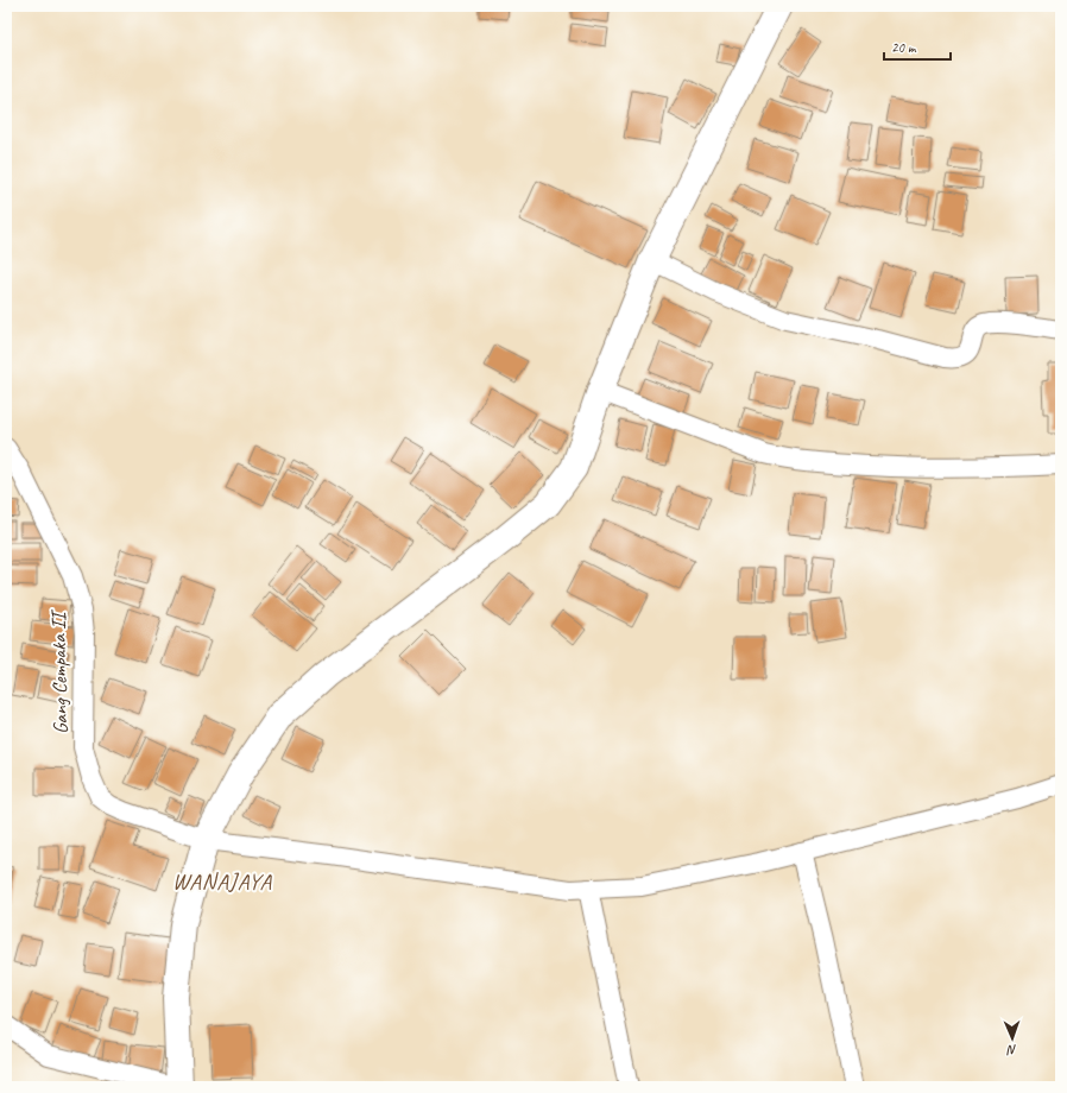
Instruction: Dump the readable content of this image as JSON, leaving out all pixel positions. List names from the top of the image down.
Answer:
{
  "streets": {
    "street": ["Gang Cempaka II"]
  },
  "districts": ["WANAJAYA"],
  "scale_bar": "20 m",
  "north": "bottom"
}
